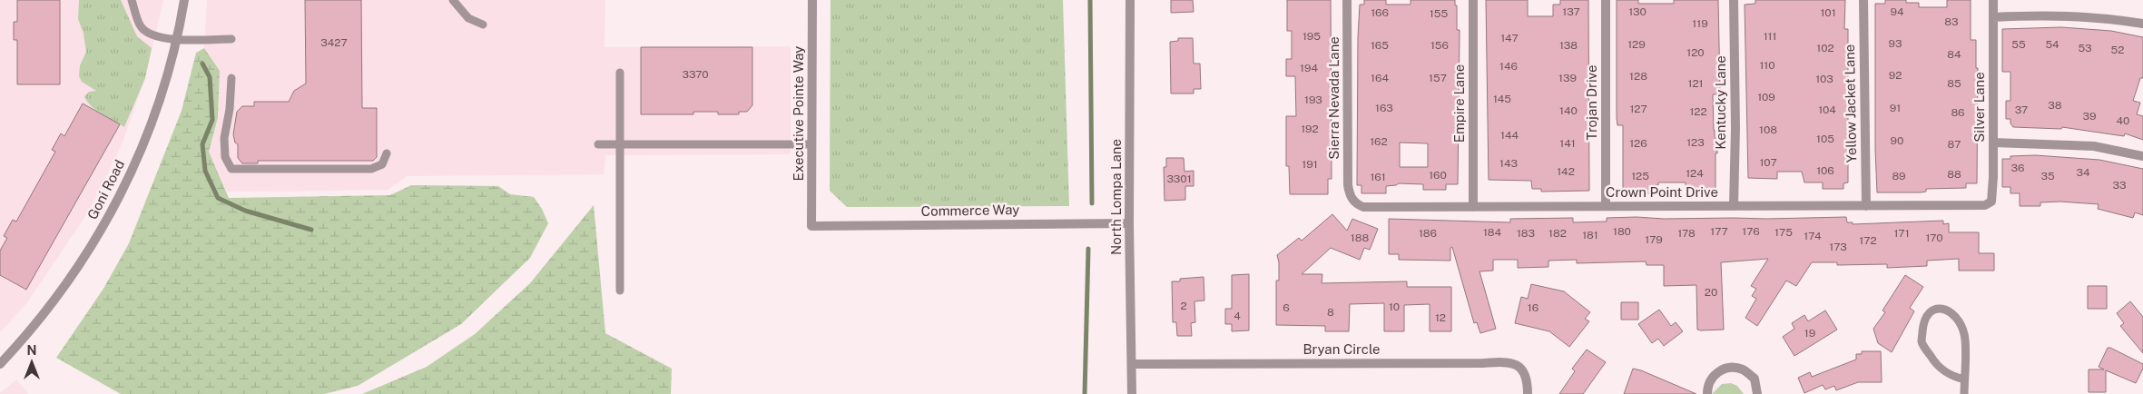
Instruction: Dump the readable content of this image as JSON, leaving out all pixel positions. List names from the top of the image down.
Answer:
{
  "streets": {
    "street": [
      "Sierra Nevada Lane",
      "Trojan Drive",
      "Kentucky Lane",
      "Empire Lane",
      "Yellow Jacket Lane",
      "Silver Lane",
      "Executive Pointe Way",
      "Goni Road",
      "Crown Point Drive",
      "North Lompa Lane",
      "Commerce Way",
      "Bryan Circle"
    ]
  },
  "crossings": [
    ["Sierra Nevada Lane", "Crown Point Drive"],
    ["Trojan Drive", "Crown Point Drive"],
    ["Kentucky Lane", "Crown Point Drive"],
    ["Empire Lane", "Crown Point Drive"],
    ["Yellow Jacket Lane", "Crown Point Drive"],
    ["Silver Lane", "Crown Point Drive"],
    ["Executive Pointe Way", "Commerce Way"],
    ["North Lompa Lane", "Commerce Way"],
    ["North Lompa Lane", "Bryan Circle"]
  ],
  "house_numbers": [
    "137",
    "130",
    "94",
    "166",
    "101",
    "155",
    "83",
    "119",
    "195",
    "111",
    "147",
    "3427",
    "93",
    "129",
    "55",
    "54",
    "165",
    "156",
    "138",
    "102",
    "53",
    "52",
    "120",
    "84",
    "110",
    "146",
    "194",
    "3370",
    "92",
    "128",
    "164",
    "157",
    "139",
    "103",
    "121",
    "85",
    "109",
    "145",
    "193",
    "38",
    "163",
    "91",
    "127",
    "104",
    "37",
    "140",
    "122",
    "86",
    "39",
    "40",
    "192",
    "108",
    "144",
    "105",
    "90",
    "162",
    "123",
    "141",
    "126",
    "87",
    "107",
    "143",
    "191",
    "36",
    "106",
    "142",
    "34",
    "124",
    "88",
    "160",
    "125",
    "89",
    "35",
    "161",
    "3301",
    "33",
    "180",
    "177",
    "176",
    "184",
    "175",
    "186",
    "183",
    "182",
    "178",
    "171",
    "181",
    "174",
    "188",
    "170",
    "179",
    "172",
    "173",
    "20",
    "2",
    "10",
    "6",
    "16",
    "8",
    "4",
    "12",
    "19"
  ],
  "north": "top"
}
